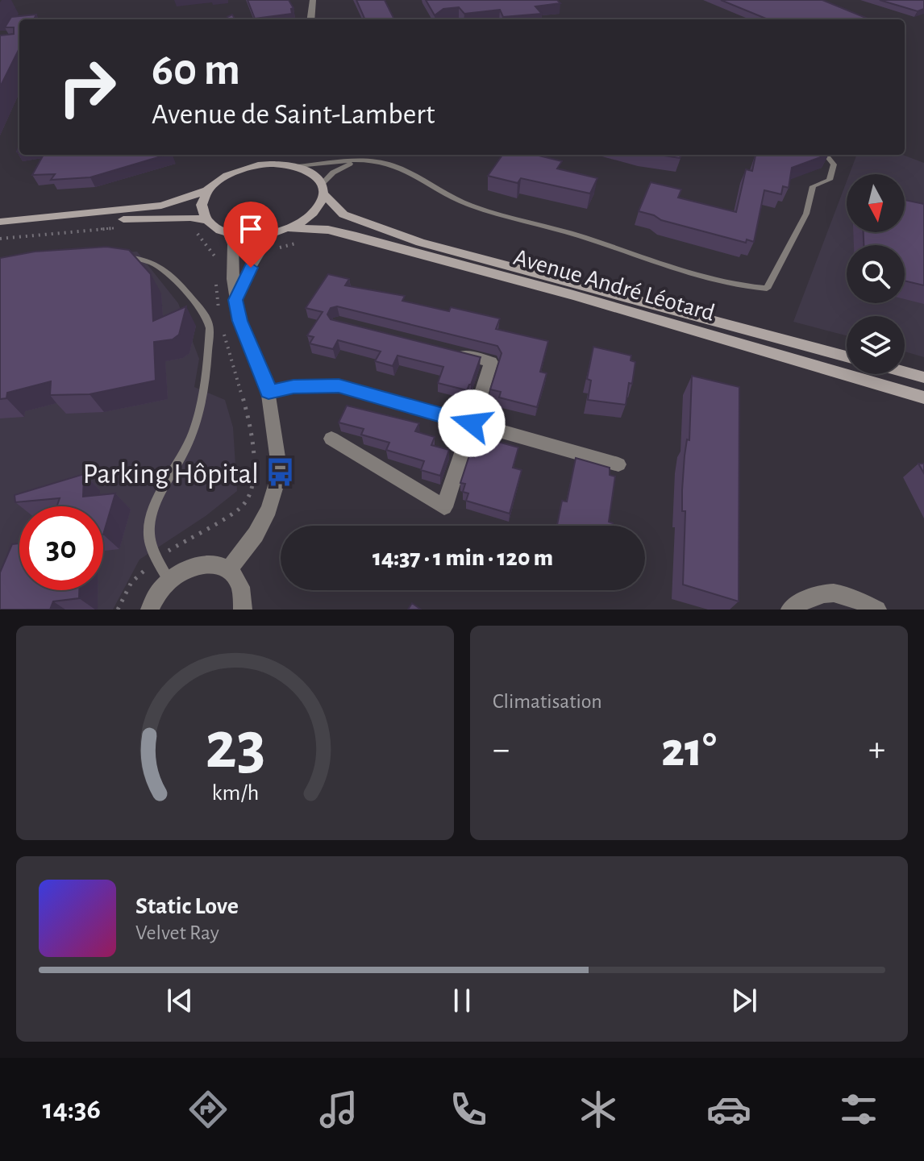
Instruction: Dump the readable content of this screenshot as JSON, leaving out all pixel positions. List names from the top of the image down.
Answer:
{
  "streets": {
    "main road": ["Avenue André Léotard"]
  },
  "places": {
    "bus stop": ["Parking Hôpital"]
  },
  "north": "bottom",
  "page": {
    "turn": ["60 m", "Avenue de Saint-Lambert"],
    "limit": "30",
    "trip": "14:37 · 1 min · 120 m",
    "tile": "Climatisation",
    "heat": ["−", "21°", "+"],
    "song": ["Static Love", "Velvet Ray"],
    "tabs": "14:36",
    "gauge": ["23", "km/h"]
  }
}
